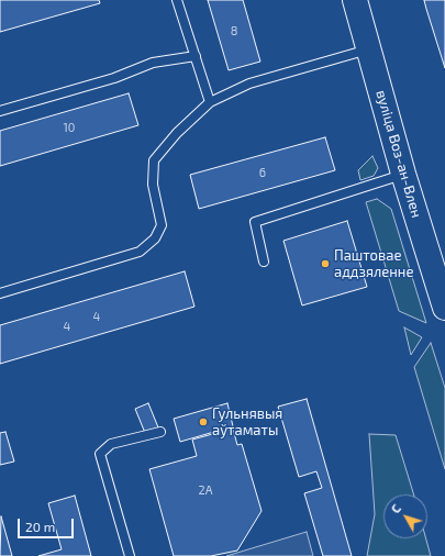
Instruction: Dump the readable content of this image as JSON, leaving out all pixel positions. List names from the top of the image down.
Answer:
{
  "streets": {
    "main road": ["вуліца Воз-ан-Влен"]
  },
  "places": ["Паштовае аддзяленне", "Гульнявыя аўтаматы"],
  "house_numbers": [
    "8",
    "10",
    "6",
    "4",
    "4",
    "2А"
  ],
  "scale_bar": "20 m",
  "north": "top left"
}
